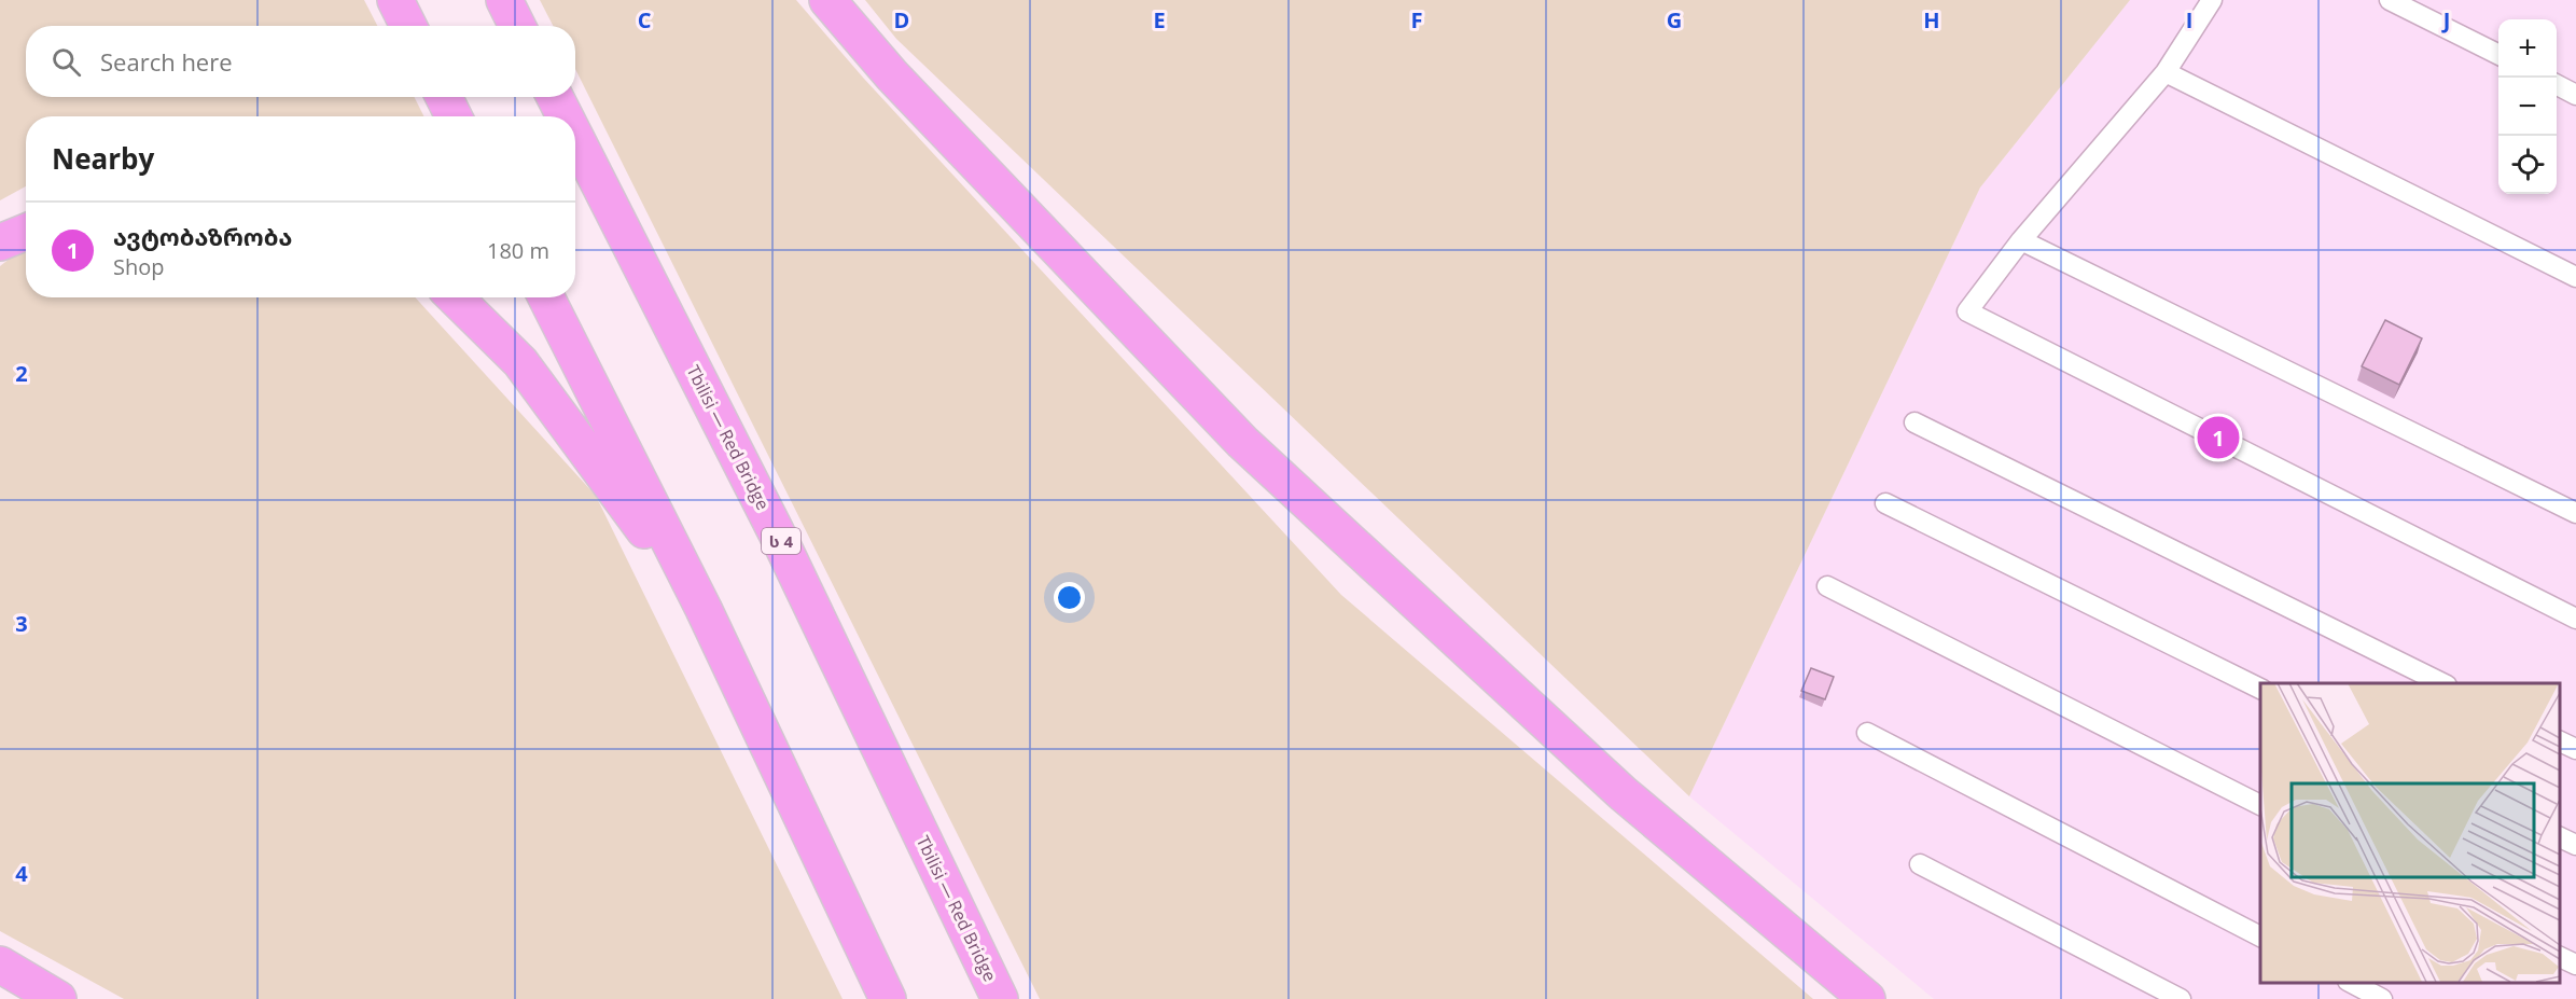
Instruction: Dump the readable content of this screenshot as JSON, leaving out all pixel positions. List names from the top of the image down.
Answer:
{
  "streets": {
    "highway": ["Tbilisi — Red Bridge", "ს 4"]
  },
  "page": {
    "map_buttons": ["+", "−"],
    "search": "Search here",
    "heading": "Nearby",
    "list": [
      {
        "mark": "1",
        "name": "ავტობაზრობა",
        "note": "Shop",
        "value": "180 m"
      }
    ],
    "pins": "1"
  },
  "grid": {
    "columns": [
      "C",
      "D",
      "E",
      "F",
      "G",
      "H",
      "I",
      "J"
    ],
    "rows": ["2", "3", "4"]
  }
}
